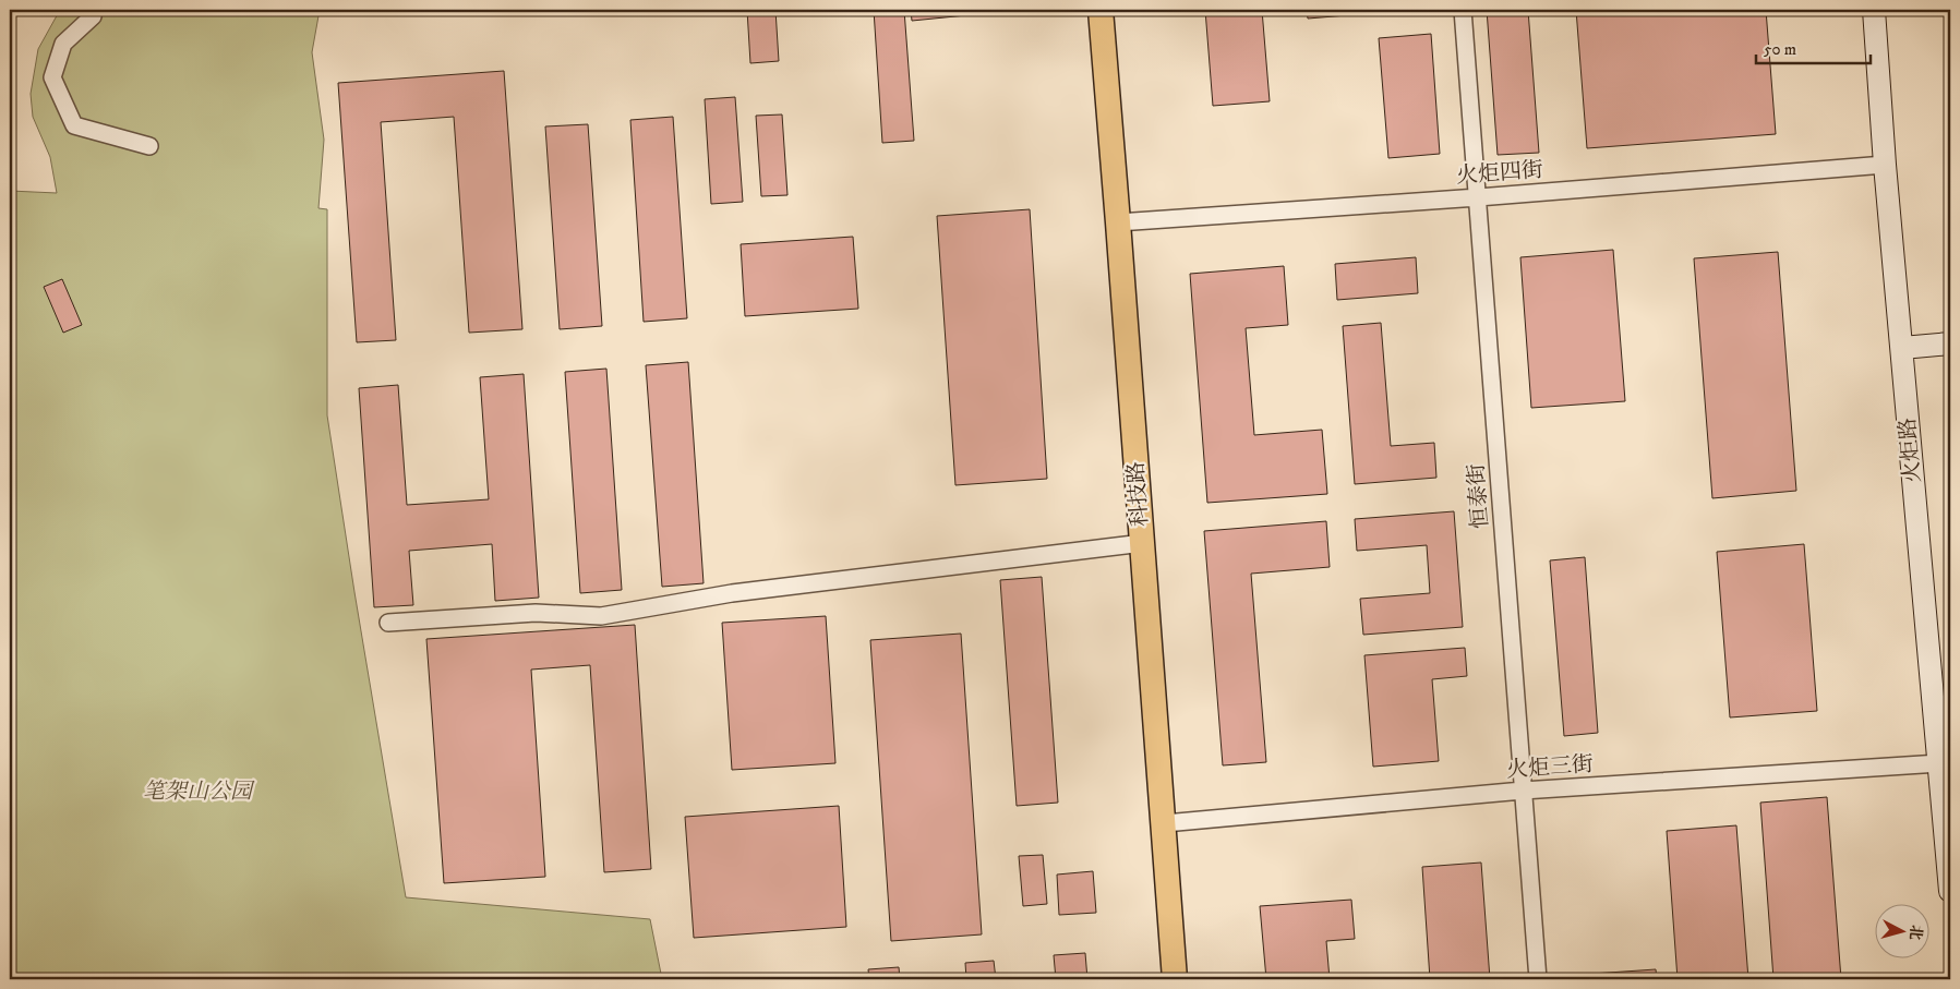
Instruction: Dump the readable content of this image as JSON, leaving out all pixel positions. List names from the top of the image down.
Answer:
{
  "streets": {
    "main road": ["火炬路", "科技路"],
    "street": ["火炬四街", "恒泰街", "火炬三街"]
  },
  "crossings": [
    ["火炬四街", "火炬路"],
    ["火炬四街", "科技路"],
    ["火炬四街", "恒泰街"],
    ["火炬路", "火炬三街"],
    ["科技路", "火炬三街"],
    ["恒泰街", "火炬三街"]
  ],
  "parks": ["笔架山公园"],
  "scale_bar": "50 m",
  "north": "right"
}
